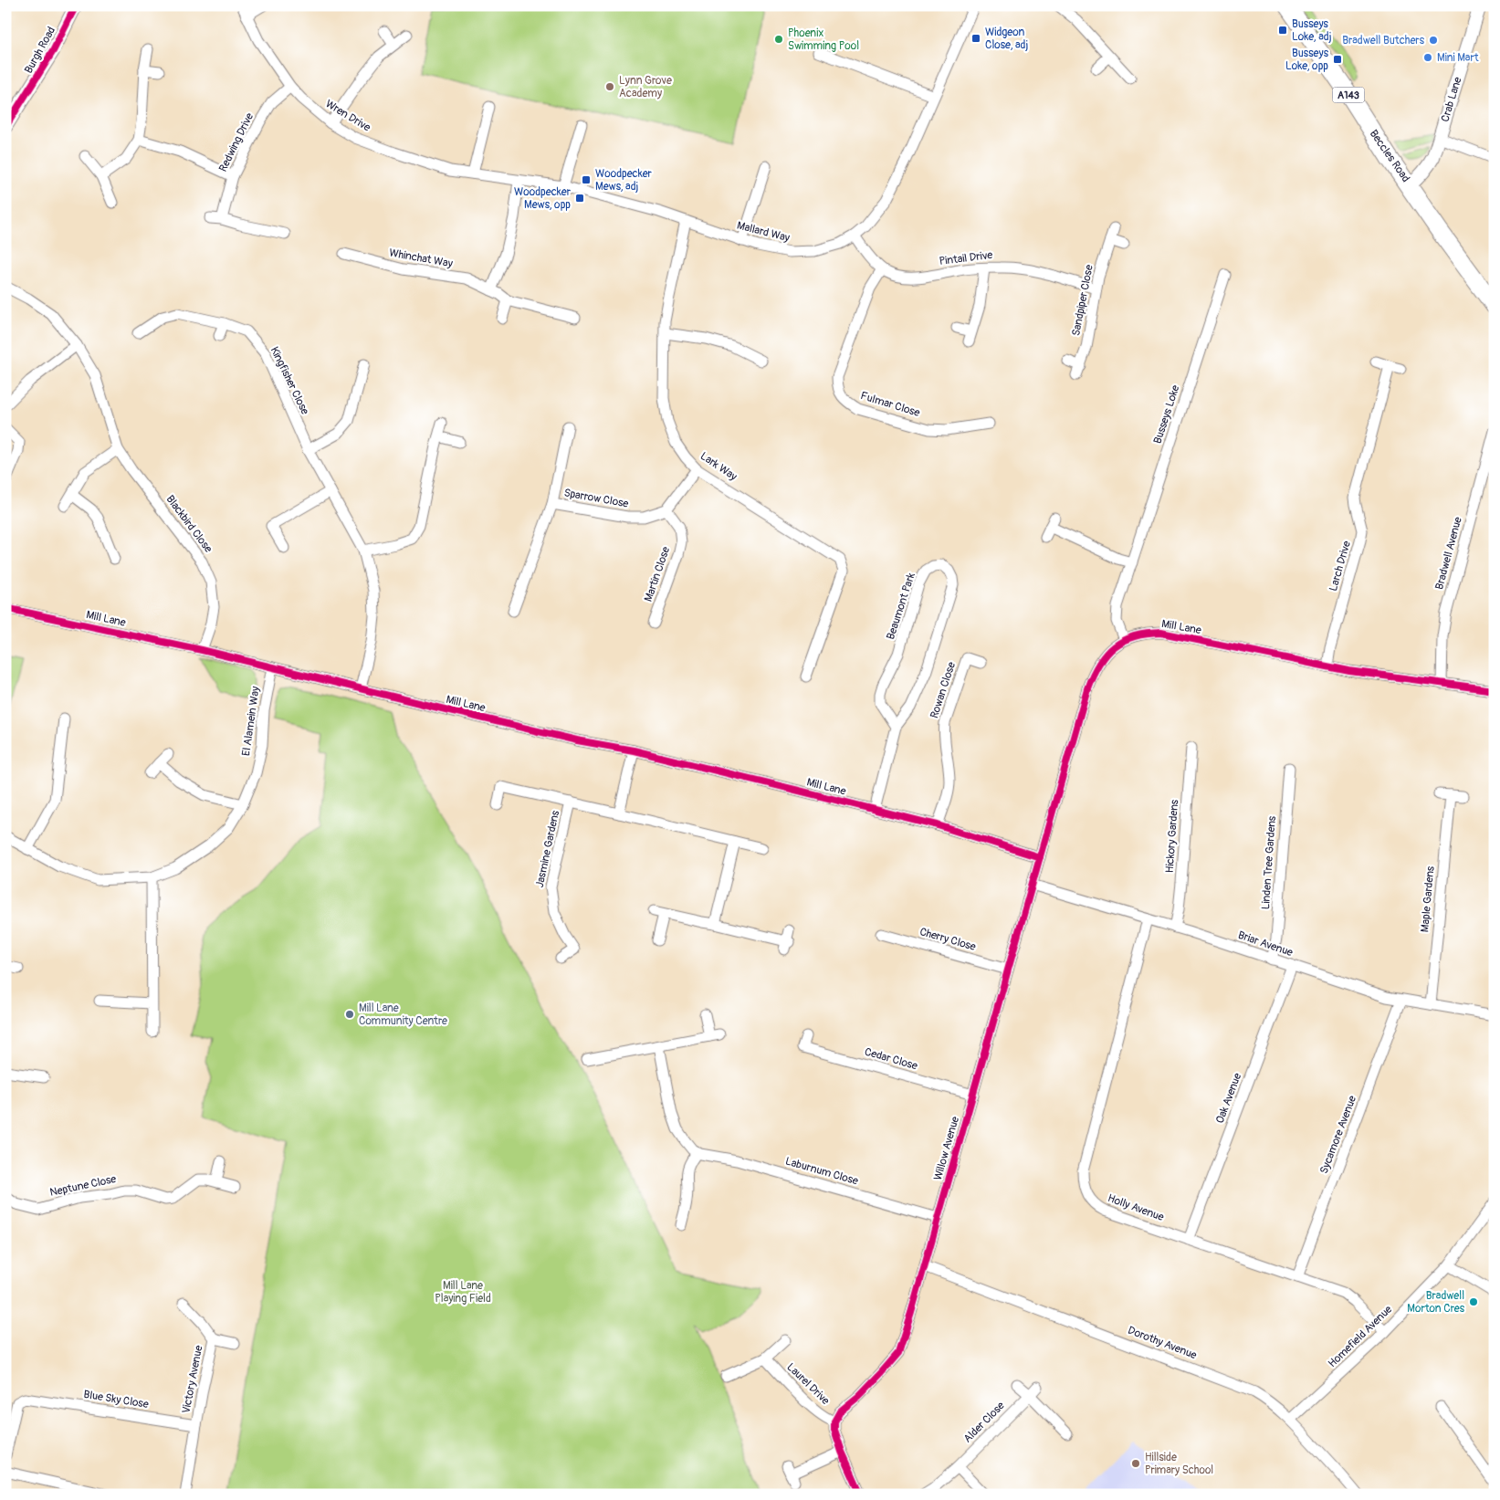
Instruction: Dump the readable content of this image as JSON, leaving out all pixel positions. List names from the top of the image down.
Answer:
{
  "streets": {
    "highway": ["A143", "Beccles Road"],
    "street": [
      "Burgh Road",
      "Crab Lane",
      "Wren Drive",
      "Redwing Drive",
      "Mallard Way",
      "Whinchat Way",
      "Pintail Drive",
      "Sandpiper Close",
      "Kingfisher Close",
      "Fulmar Close",
      "Busseys Loke",
      "Lark Way",
      "Sparrow Close",
      "Blackbird Close",
      "Bradwell Avenue",
      "Larch Drive",
      "Martin Close",
      "Beaumont Park",
      "Mill Lane",
      "Rowan Close",
      "El Alamein Way",
      "Hickory Gardens",
      "Jasmine Gardens",
      "Linden Tree Gardens",
      "Maple Gardens",
      "Cherry Close",
      "Briar Avenue",
      "Cedar Close",
      "Oak Avenue",
      "Sycamore Avenue",
      "Willow Avenue",
      "Laburnum Close",
      "Neptune Close",
      "Holly Avenue",
      "Homefield Avenue",
      "Dorothy Avenue",
      "Victory Avenue",
      "Laurel Drive",
      "Blue Sky Close",
      "Alder Close"
    ]
  },
  "crossings": [
    ["Crab Lane", "Beccles Road"],
    ["Wren Drive", "Redwing Drive"],
    ["Wren Drive", "Mallard Way"],
    ["Mallard Way", "Pintail Drive"],
    ["Mallard Way", "Lark Way"],
    ["Pintail Drive", "Sandpiper Close"],
    ["Pintail Drive", "Fulmar Close"],
    ["Kingfisher Close", "Mill Lane"],
    ["Busseys Loke", "Mill Lane"],
    ["Sparrow Close", "Martin Close"],
    ["Blackbird Close", "Mill Lane"],
    ["Bradwell Avenue", "Mill Lane"],
    ["Larch Drive", "Mill Lane"],
    ["Beaumont Park", "Mill Lane"],
    ["Mill Lane", "Rowan Close"],
    ["Mill Lane", "El Alamein Way"],
    ["Mill Lane", "Willow Avenue"],
    ["Hickory Gardens", "Briar Avenue"],
    ["Linden Tree Gardens", "Briar Avenue"],
    ["Maple Gardens", "Briar Avenue"],
    ["Cherry Close", "Willow Avenue"],
    ["Briar Avenue", "Oak Avenue"],
    ["Briar Avenue", "Sycamore Avenue"],
    ["Briar Avenue", "Willow Avenue"],
    ["Briar Avenue", "Holly Avenue"],
    ["Cedar Close", "Willow Avenue"],
    ["Oak Avenue", "Holly Avenue"],
    ["Sycamore Avenue", "Holly Avenue"],
    ["Willow Avenue", "Laburnum Close"],
    ["Willow Avenue", "Dorothy Avenue"],
    ["Willow Avenue", "Laurel Drive"],
    ["Holly Avenue", "Homefield Avenue"],
    ["Homefield Avenue", "Dorothy Avenue"],
    ["Victory Avenue", "Blue Sky Close"]
  ],
  "parks": ["Mill Lane Playing Field"],
  "places": {
    "transit": [
      "Busseys Loke, adj",
      "Widgeon Close, adj",
      "Busseys Loke, opp",
      "Woodpecker Mews, adj",
      "Woodpecker Mews, opp"
    ],
    "other": [
      "Phoenix Swimming Pool",
      "Bradwell Butchers",
      "Mini Mart",
      "Lynn Grove Academy",
      "Mill Lane Community Centre",
      "Bradwell Morton Cres",
      "Hillside Primary School"
    ]
  }
}
